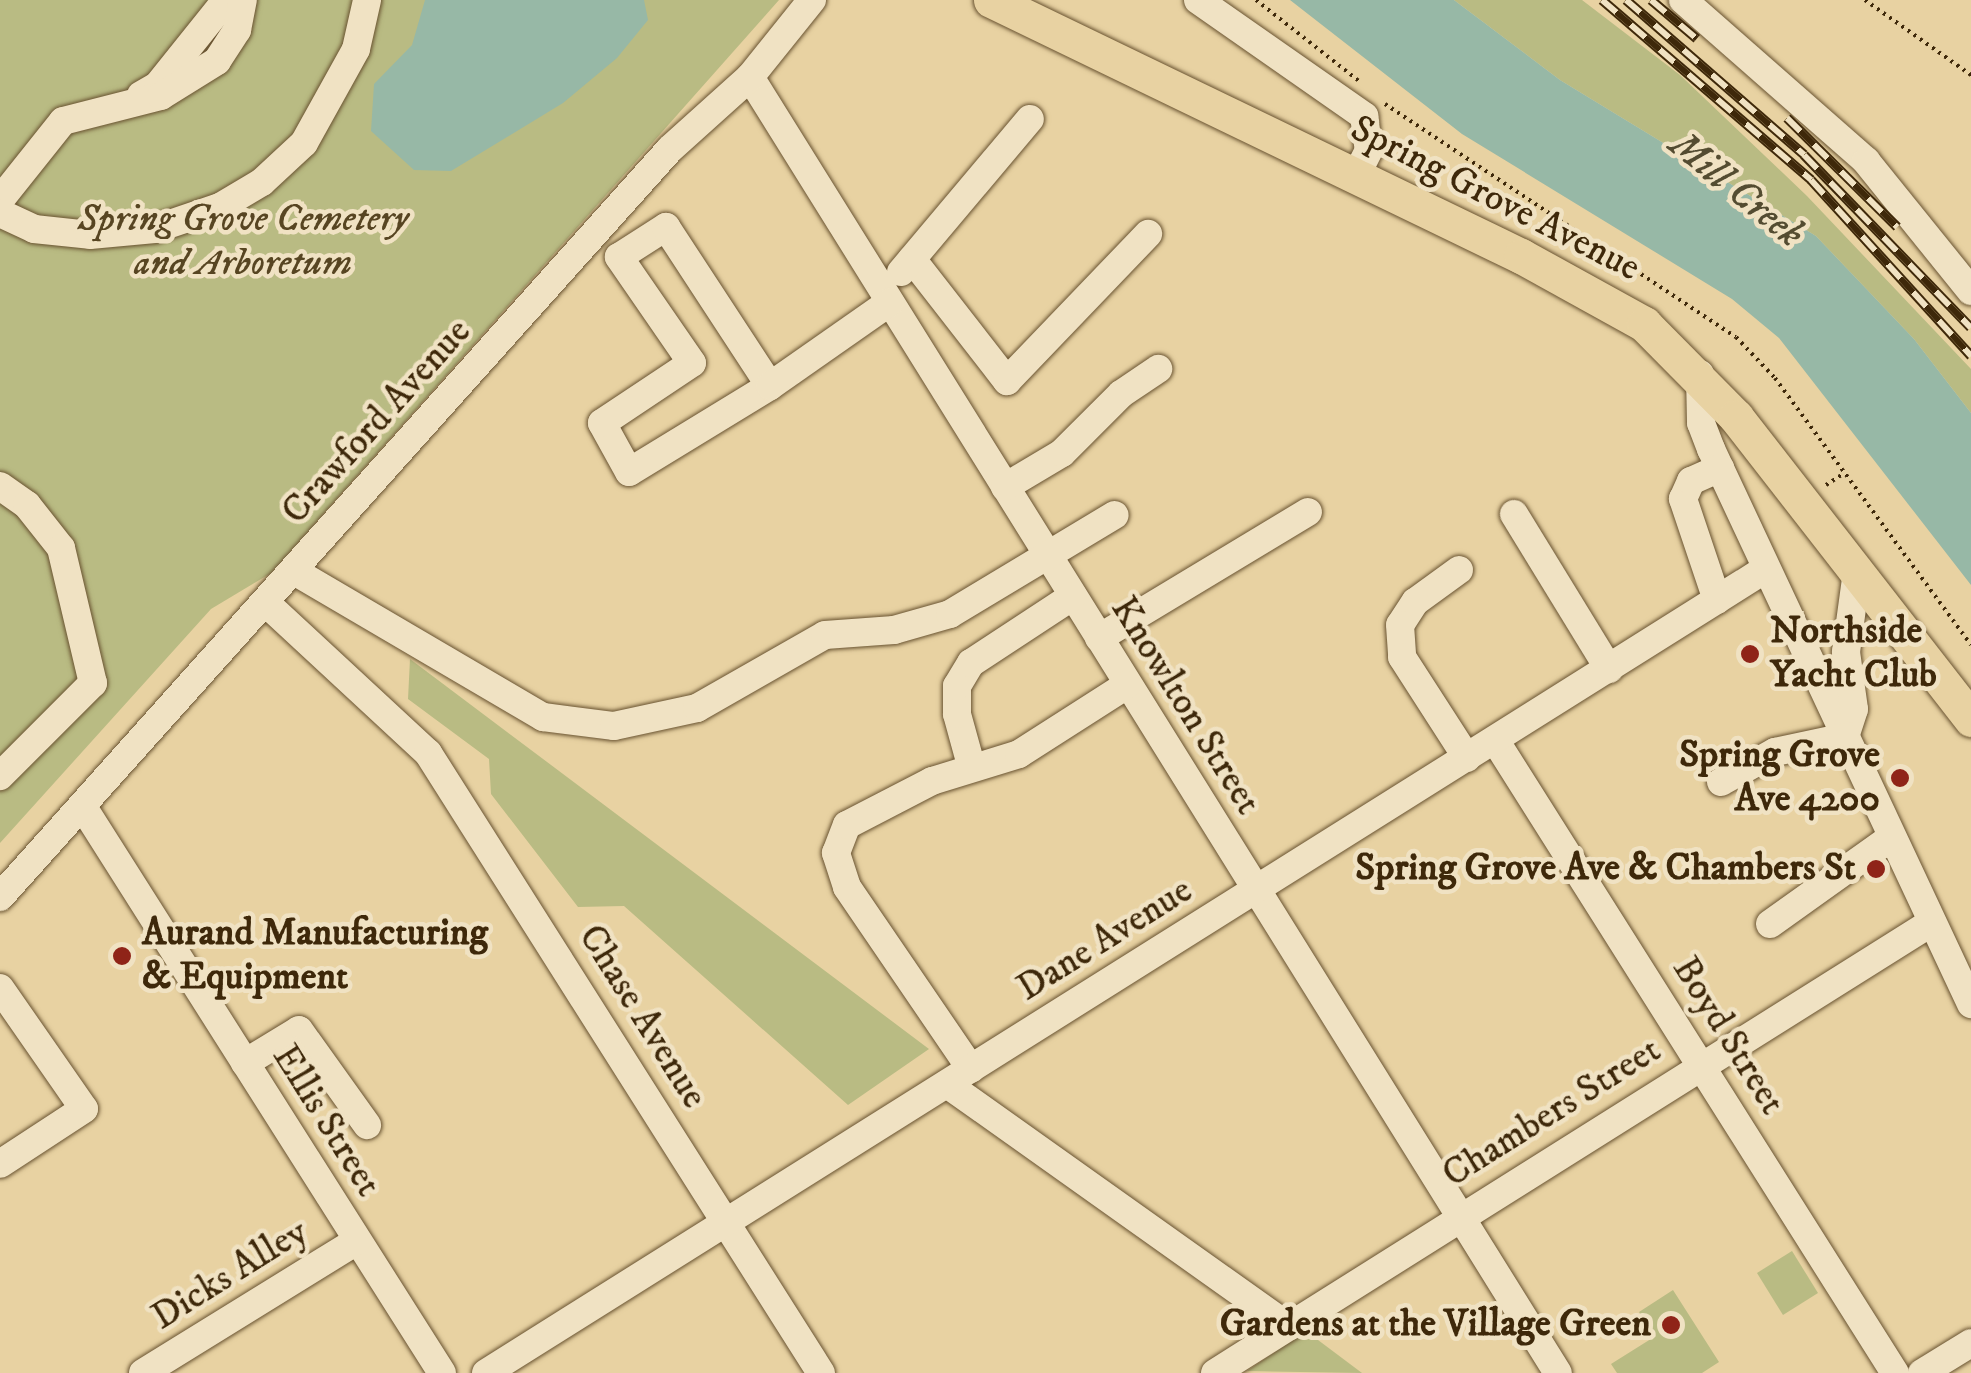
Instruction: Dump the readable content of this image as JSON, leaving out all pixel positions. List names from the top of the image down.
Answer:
{
  "streets": {
    "main road": ["Spring Grove Avenue"],
    "street": [
      "Crawford Avenue",
      "Knowlton Street",
      "Dane Avenue",
      "Chase Avenue",
      "Boyd Street",
      "Chambers Street",
      "Ellis Street",
      "Dicks Alley"
    ]
  },
  "crossings": [
    ["Crawford Avenue", "Knowlton Street"],
    ["Crawford Avenue", "Chase Avenue"],
    ["Crawford Avenue", "Ellis Street"],
    ["Knowlton Street", "Dane Avenue"],
    ["Knowlton Street", "Chambers Street"],
    ["Dane Avenue", "Chase Avenue"],
    ["Dane Avenue", "Boyd Street"],
    ["Boyd Street", "Chambers Street"],
    ["Ellis Street", "Dicks Alley"]
  ],
  "water": ["Mill Creek"],
  "parks": ["Spring Grove Cemetery and Arboretum"],
  "places": [
    "Northside Yacht Club",
    "Spring Grove Ave 4200",
    "Spring Grove Ave & Chambers St",
    "Aurand Manufacturing & Equipment",
    "Gardens at the Village Green"
  ]
}
